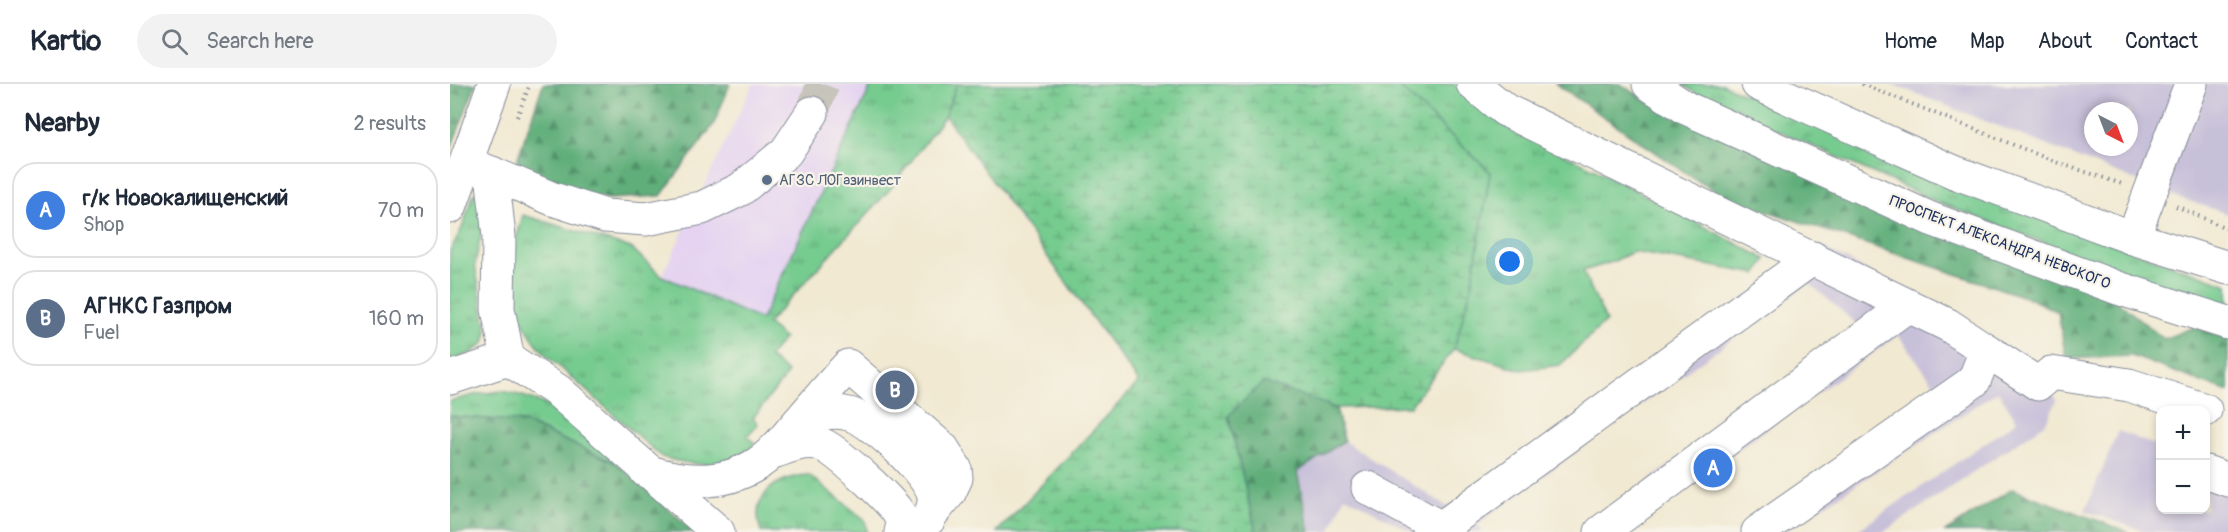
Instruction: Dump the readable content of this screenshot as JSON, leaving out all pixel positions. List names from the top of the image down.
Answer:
{
  "streets": {
    "main road": ["ПРОСПЕКТ АЛЕКСАНДРА НЕВСКОГО"]
  },
  "places": ["АГЗС ЛОГазинвест"],
  "north": "bottom right",
  "page": {
    "header": "Kartio",
    "search": "Search here",
    "nav": [
      "Home",
      "Map",
      "About",
      "Contact"
    ],
    "heading": ["Nearby", "2 results"],
    "list": [
      {
        "mark": "A",
        "name": "г/к Новокалищенский",
        "note": "Shop",
        "value": "70 m"
      },
      {
        "mark": "B",
        "name": "АГНКС Газпром",
        "note": "Fuel",
        "value": "160 m"
      }
    ],
    "pins": ["B", "A"],
    "map_buttons": ["+", "−"]
  }
}
